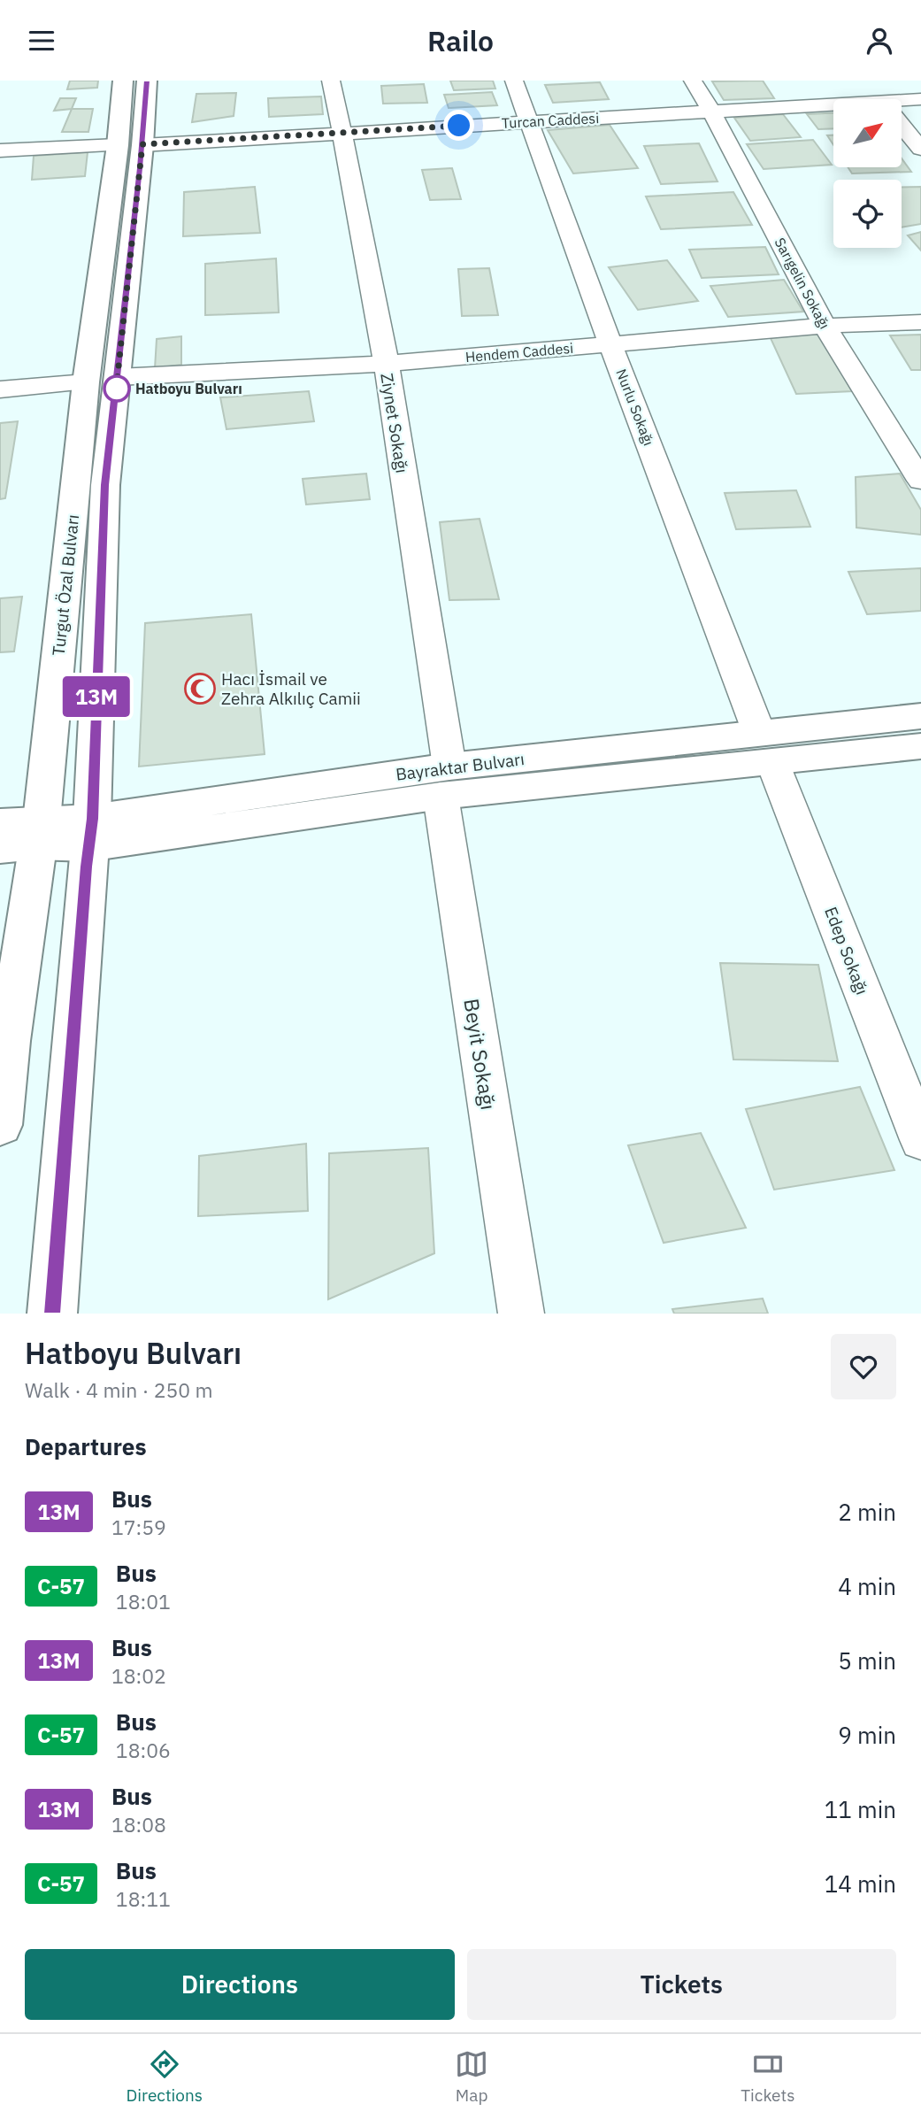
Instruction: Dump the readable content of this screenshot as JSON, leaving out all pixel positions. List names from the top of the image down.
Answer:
{
  "streets": {
    "main road": ["Turgut Özal Bulvarı", "Bayraktar Bulvarı"],
    "street": [
      "Turcan Caddesi",
      "Sarıgelin Sokağı",
      "Hendem Caddesi",
      "Nurlu Sokağı",
      "Ziynet Sokağı",
      "Edep Sokağı",
      "Beyit Sokağı"
    ]
  },
  "crossings": [
    ["Turcan Caddesi", "Sarıgelin Sokağı"],
    ["Turcan Caddesi", "Nurlu Sokağı"],
    ["Turcan Caddesi", "Ziynet Sokağı"],
    ["Turcan Caddesi", "Turgut Özal Bulvarı"],
    ["Sarıgelin Sokağı", "Hendem Caddesi"],
    ["Hendem Caddesi", "Nurlu Sokağı"],
    ["Hendem Caddesi", "Ziynet Sokağı"],
    ["Hendem Caddesi", "Turgut Özal Bulvarı"],
    ["Nurlu Sokağı", "Bayraktar Bulvarı"],
    ["Nurlu Sokağı", "Edep Sokağı"],
    ["Ziynet Sokağı", "Bayraktar Bulvarı"],
    ["Ziynet Sokağı", "Beyit Sokağı"],
    ["Turgut Özal Bulvarı", "Bayraktar Bulvarı"],
    ["Bayraktar Bulvarı", "Edep Sokağı"],
    ["Bayraktar Bulvarı", "Beyit Sokağı"]
  ],
  "places": {
    "other": ["Hatboyu Bulvarı"],
    "mosque": ["Hacı İsmail ve Zehra Alkılıç Camii"]
  },
  "lines": ["bus line 13M"],
  "north": "top right",
  "page": {
    "header": "Railo",
    "on_map": "13M",
    "heading": [
      ["Hatboyu Bulvarı", "Walk · 4 min · 250 m"],
      "Departures"
    ],
    "list": [
      {
        "mark": "13M",
        "name": "Bus",
        "note": "17:59",
        "value": "2 min"
      },
      {
        "mark": "C-57",
        "name": "Bus",
        "note": "18:01",
        "value": "4 min"
      },
      {
        "mark": "13M",
        "name": "Bus",
        "note": "18:02",
        "value": "5 min"
      },
      {
        "mark": "C-57",
        "name": "Bus",
        "note": "18:06",
        "value": "9 min"
      },
      {
        "mark": "13M",
        "name": "Bus",
        "note": "18:08",
        "value": "11 min"
      },
      {
        "mark": "C-57",
        "name": "Bus",
        "note": "18:11",
        "value": "14 min"
      }
    ],
    "buttons": ["Directions", "Tickets"],
    "tabs": ["Directions", "Map", "Tickets"]
  }
}
